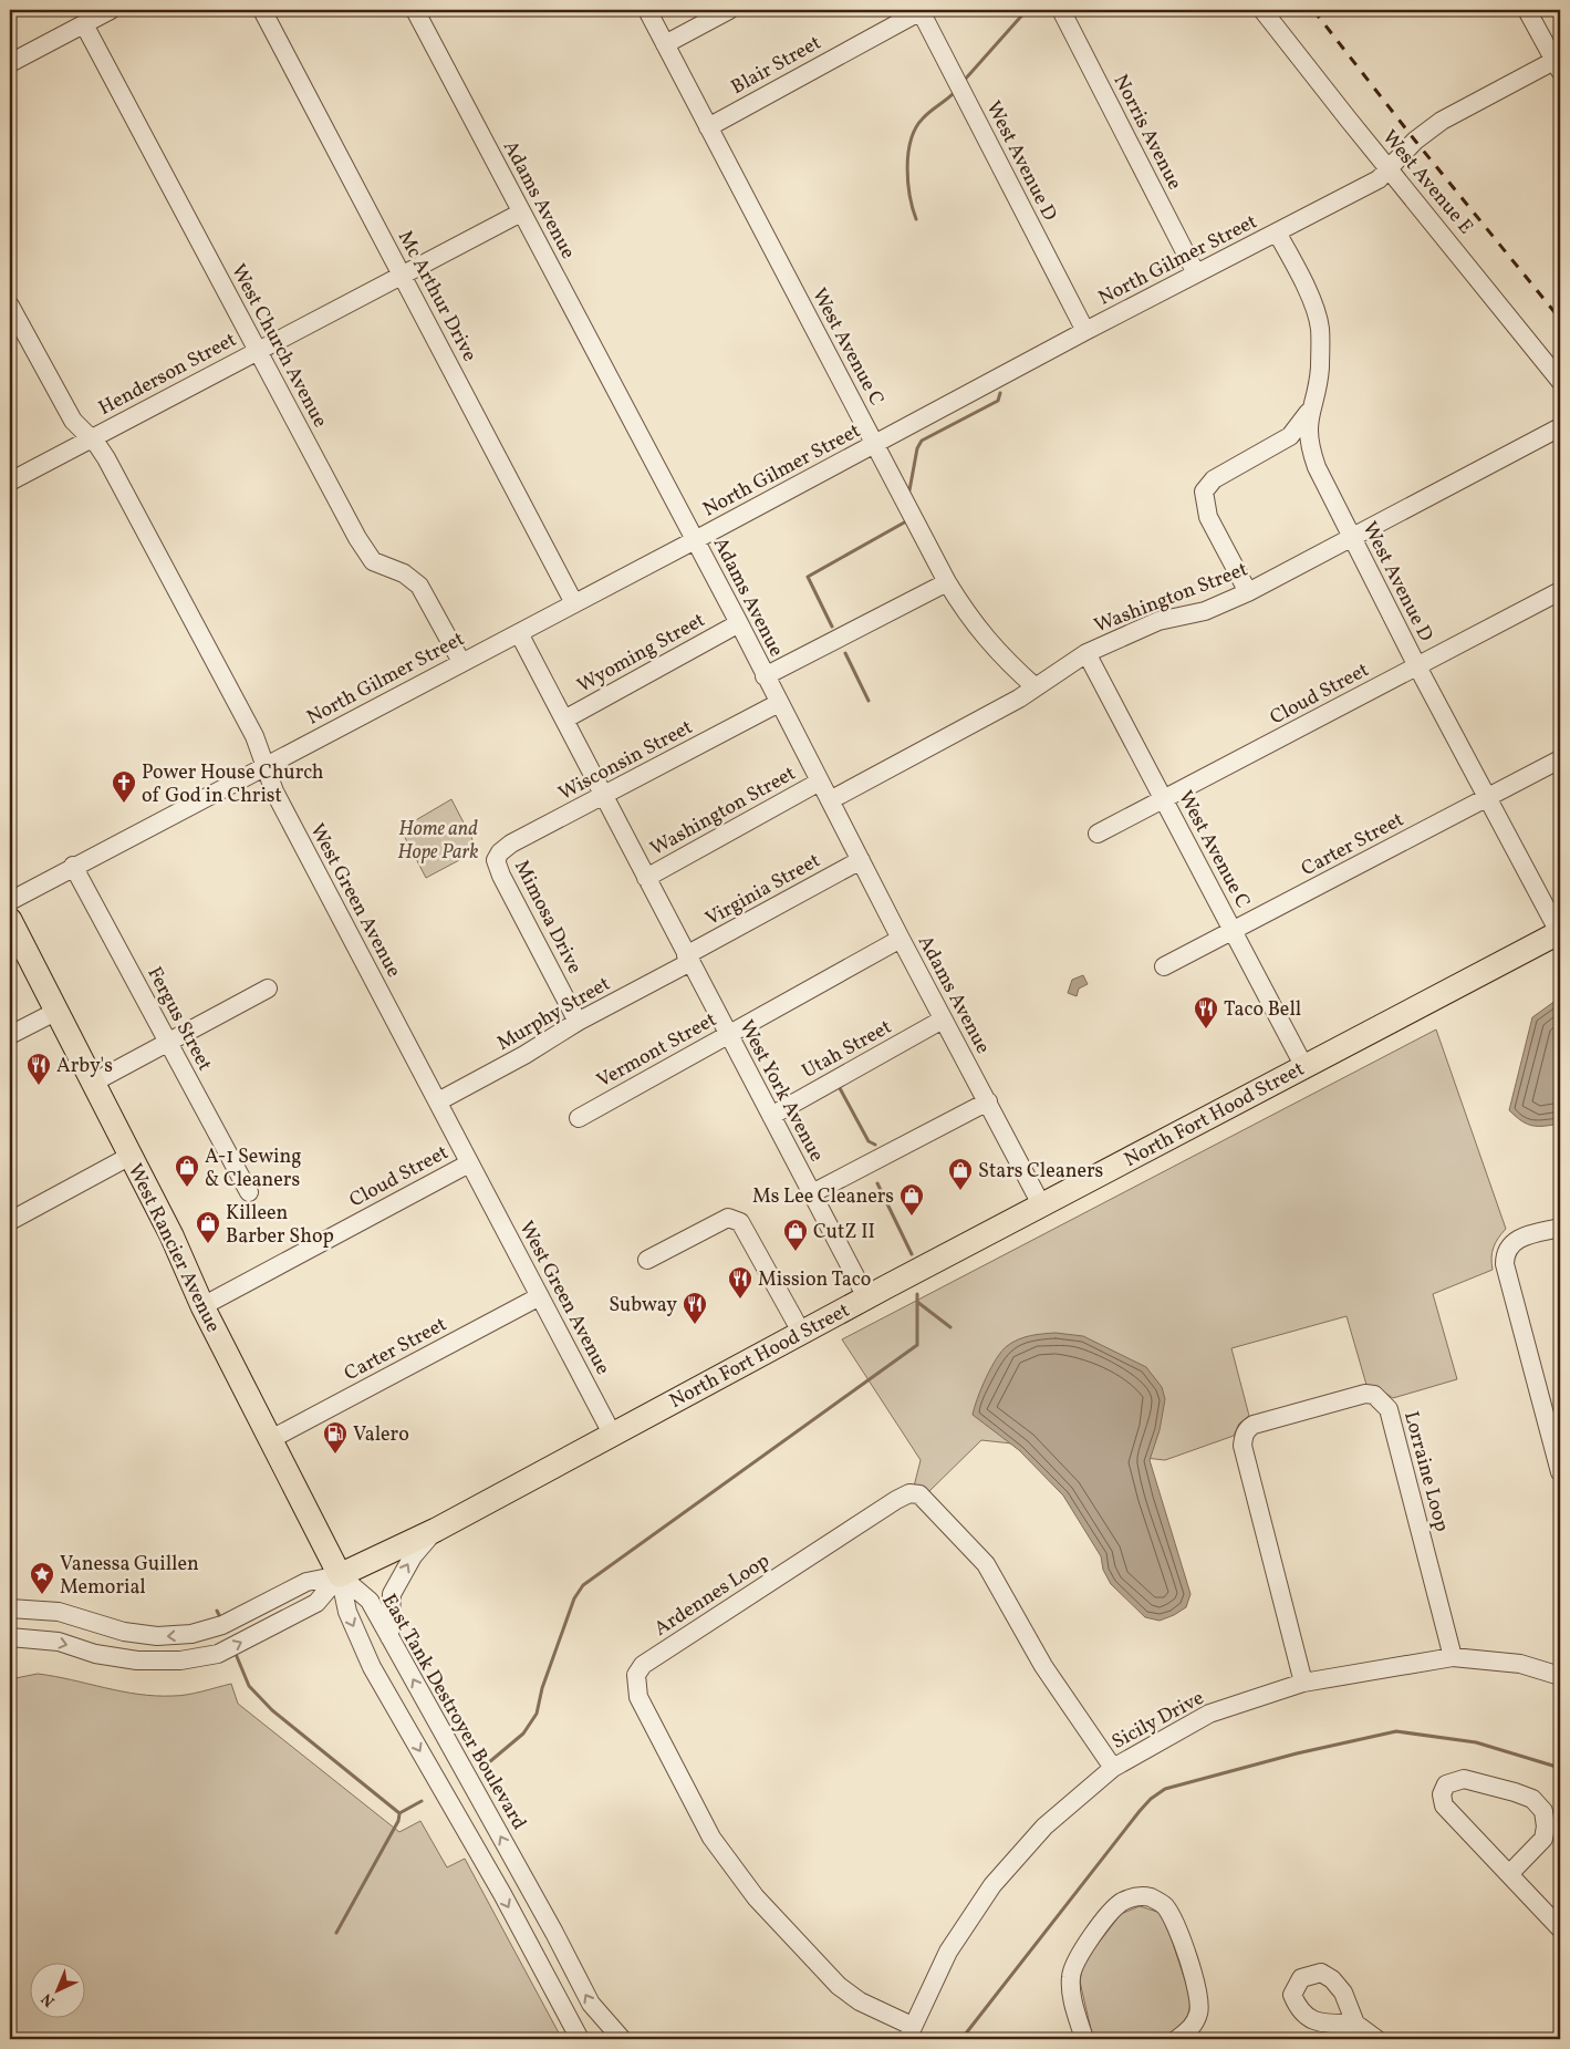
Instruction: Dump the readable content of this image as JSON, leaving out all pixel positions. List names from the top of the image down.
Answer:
{
  "streets": {
    "main road": ["North Fort Hood Street", "West Rancier Avenue"],
    "street": [
      "Blair Street",
      "Norris Avenue",
      "West Avenue D",
      "West Avenue E",
      "Adams Avenue",
      "North Gilmer Street",
      "Mc Arthur Drive",
      "West Church Avenue",
      "West Avenue C",
      "Henderson Street",
      "Washington Street",
      "Wyoming Street",
      "Cloud Street",
      "Wisconsin Street",
      "Carter Street",
      "Virginia Street",
      "West Green Avenue",
      "Mimosa Drive",
      "Murphy Street",
      "Fergus Street",
      "Utah Street",
      "Vermont Street",
      "West York Avenue",
      "Lorraine Loop",
      "Ardennes Loop",
      "East Tank Destroyer Boulevard",
      "Sicily Drive"
    ]
  },
  "crossings": [
    ["Blair Street", "West Avenue D"],
    ["Blair Street", "West Avenue C"],
    ["Norris Avenue", "North Gilmer Street"],
    ["West Avenue D", "North Gilmer Street"],
    ["West Avenue D", "Washington Street"],
    ["West Avenue D", "Cloud Street"],
    ["West Avenue D", "Carter Street"],
    ["West Avenue D", "North Fort Hood Street"],
    ["West Avenue E", "North Gilmer Street"],
    ["Adams Avenue", "North Gilmer Street"],
    ["Adams Avenue", "Henderson Street"],
    ["Adams Avenue", "Washington Street"],
    ["Adams Avenue", "Wyoming Street"],
    ["Adams Avenue", "Wisconsin Street"],
    ["Adams Avenue", "Virginia Street"],
    ["Adams Avenue", "Utah Street"],
    ["Adams Avenue", "Vermont Street"],
    ["Adams Avenue", "North Fort Hood Street"],
    ["North Gilmer Street", "Mc Arthur Drive"],
    ["North Gilmer Street", "West Church Avenue"],
    ["North Gilmer Street", "West Avenue C"],
    ["North Gilmer Street", "West Green Avenue"],
    ["North Gilmer Street", "Fergus Street"],
    ["North Gilmer Street", "West York Avenue"],
    ["Mc Arthur Drive", "Henderson Street"],
    ["West Church Avenue", "Henderson Street"],
    ["West Avenue C", "Washington Street"],
    ["West Avenue C", "Cloud Street"],
    ["West Avenue C", "Carter Street"],
    ["West Avenue C", "North Fort Hood Street"],
    ["Henderson Street", "West Green Avenue"],
    ["Washington Street", "West York Avenue"],
    ["Wyoming Street", "West York Avenue"],
    ["Cloud Street", "West Green Avenue"],
    ["Cloud Street", "West Rancier Avenue"],
    ["Wisconsin Street", "Mimosa Drive"],
    ["Wisconsin Street", "West York Avenue"],
    ["Carter Street", "West Green Avenue"],
    ["Carter Street", "West Rancier Avenue"],
    ["Virginia Street", "Murphy Street"],
    ["Virginia Street", "West York Avenue"],
    ["West Green Avenue", "Murphy Street"],
    ["West Green Avenue", "North Fort Hood Street"],
    ["Mimosa Drive", "Murphy Street"],
    ["Murphy Street", "West York Avenue"],
    ["Utah Street", "West York Avenue"],
    ["Vermont Street", "West York Avenue"],
    ["West York Avenue", "North Fort Hood Street"],
    ["North Fort Hood Street", "West Rancier Avenue"],
    ["North Fort Hood Street", "East Tank Destroyer Boulevard"],
    ["West Rancier Avenue", "East Tank Destroyer Boulevard"],
    ["Lorraine Loop", "Sicily Drive"],
    ["Ardennes Loop", "Sicily Drive"]
  ],
  "parks": ["Home and Hope Park"],
  "places": {
    "church": ["Power House Church of God in Christ"],
    "restaurant": [
      "Taco Bell",
      "Arby's",
      "Mission Taco",
      "Subway"
    ],
    "shop": [
      "A-1 Sewing & Cleaners",
      "Stars Cleaners",
      "Ms Lee Cleaners",
      "Killeen Barber Shop",
      "CutZ II"
    ],
    "fuel station": ["Valero"],
    "place": ["Vanessa Guillen Memorial"]
  },
  "north": "bottom left"
}
